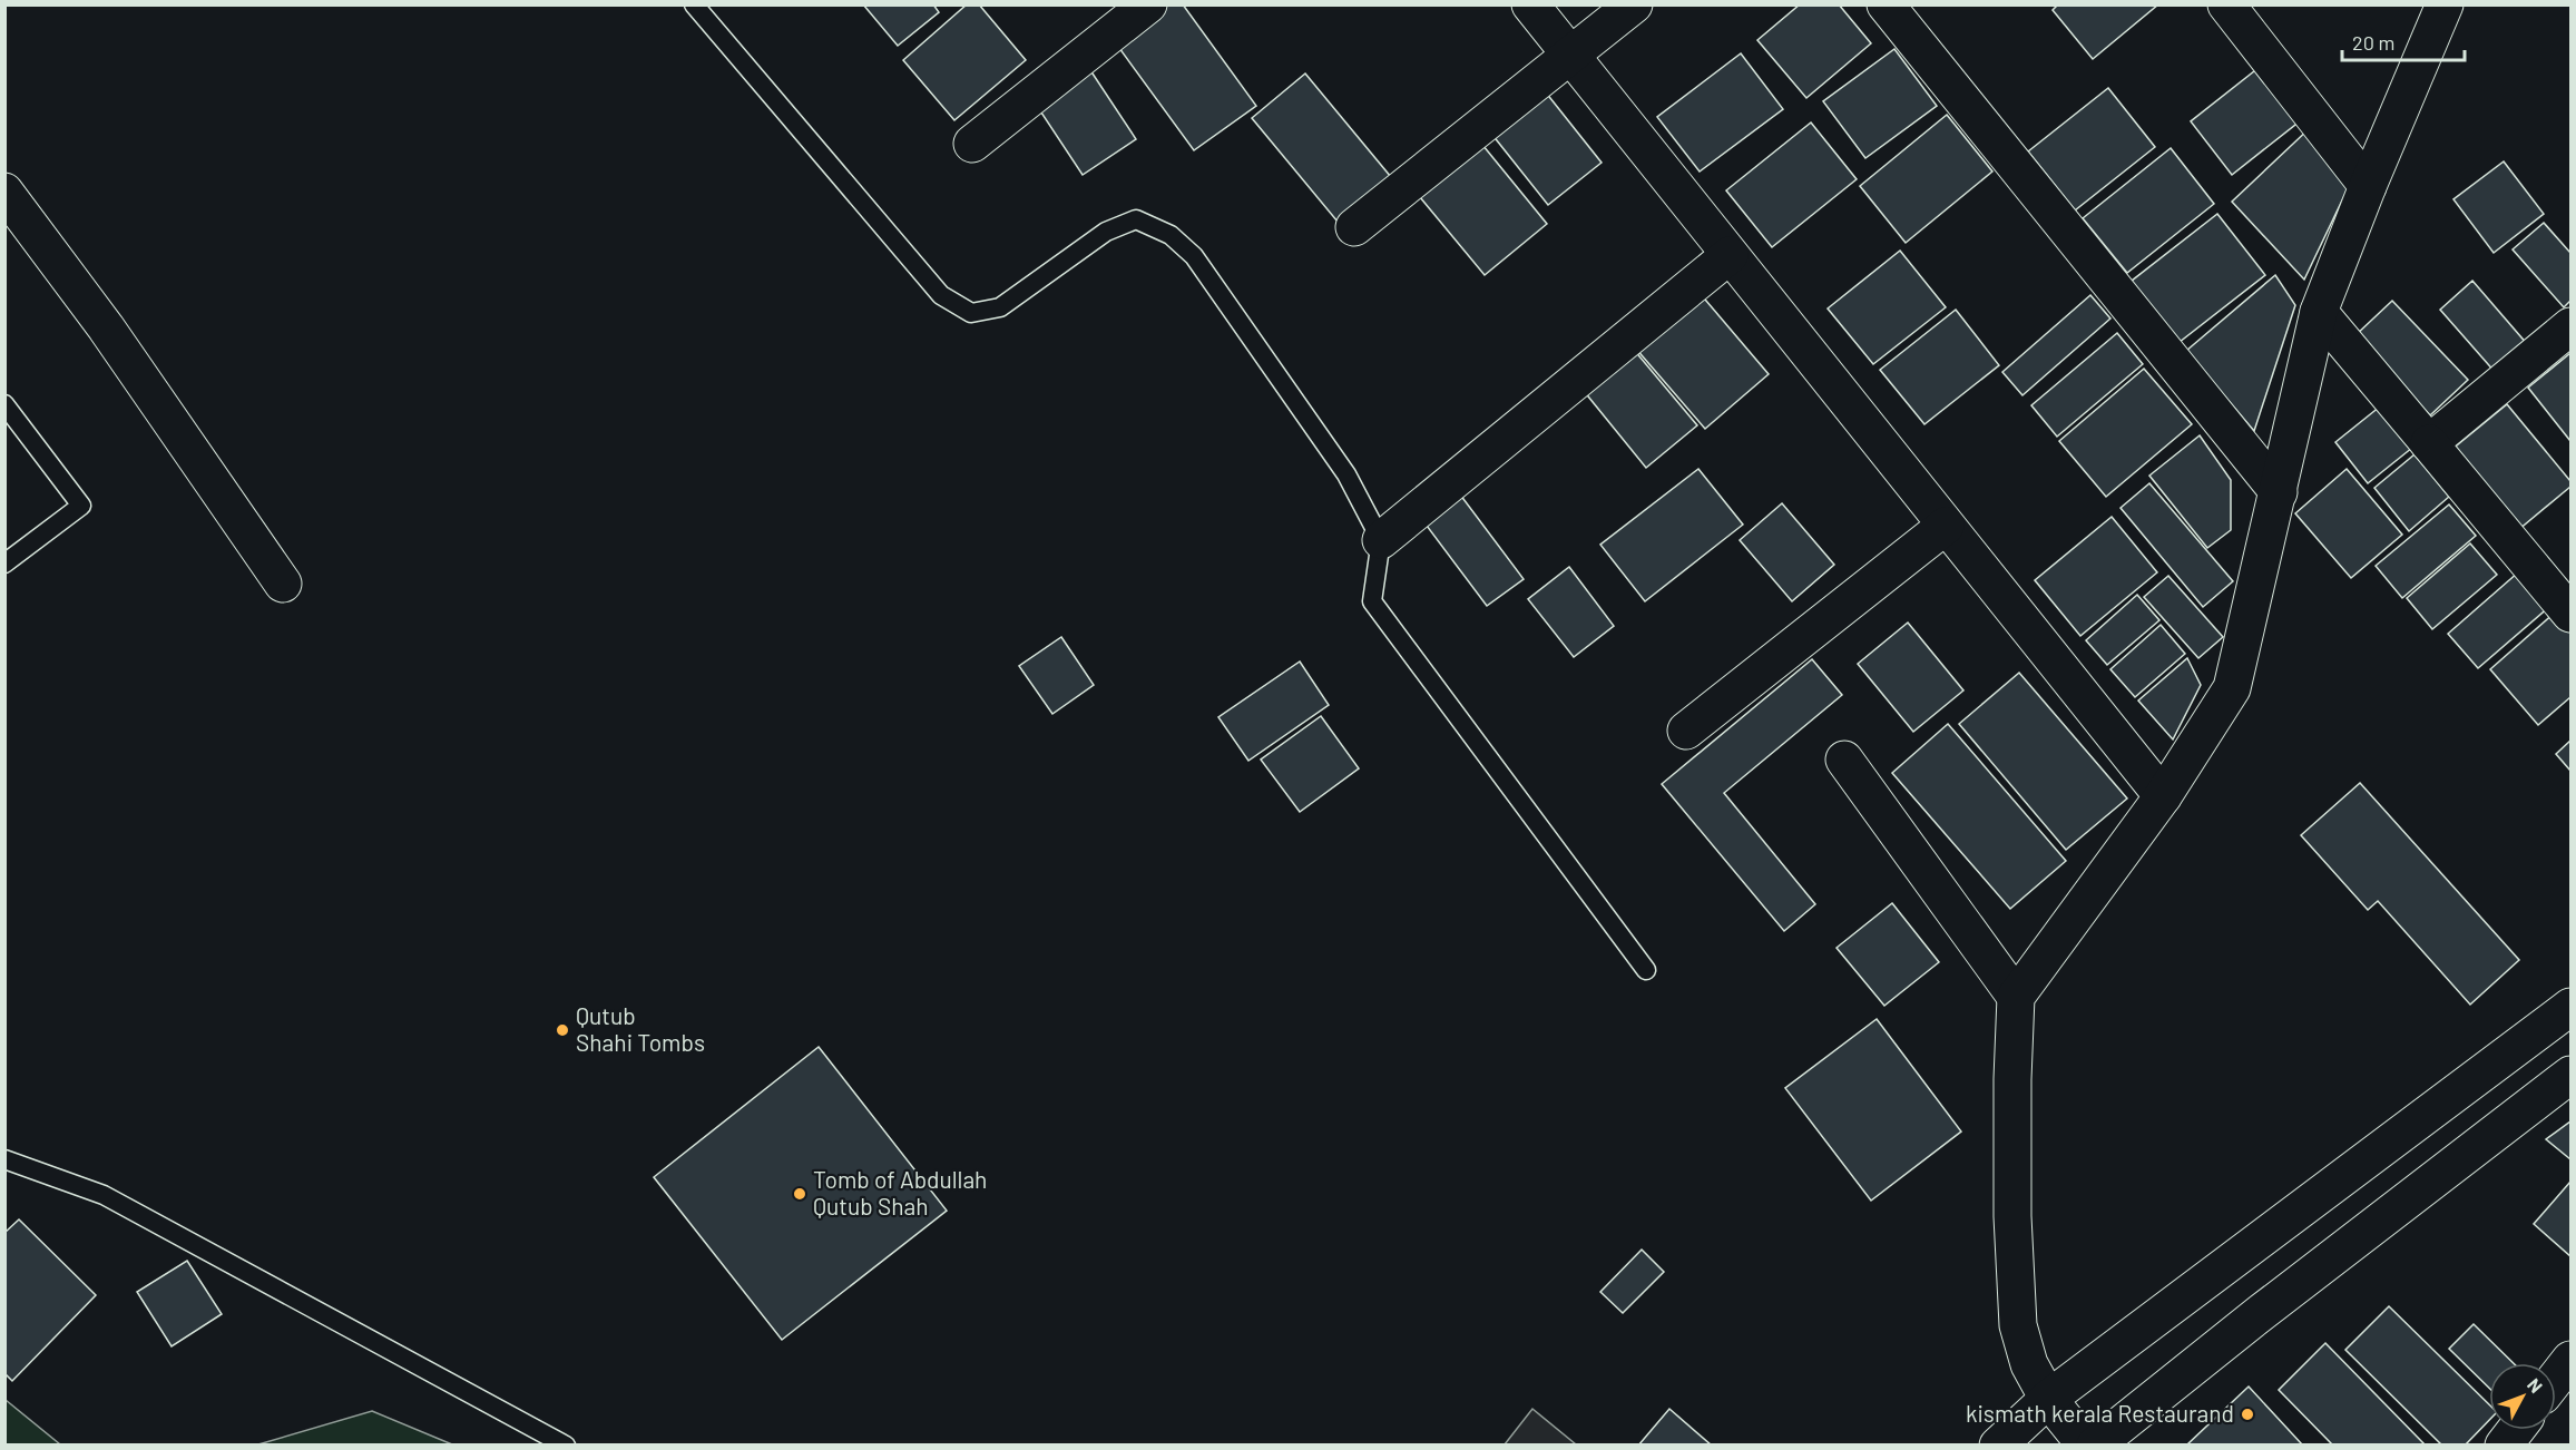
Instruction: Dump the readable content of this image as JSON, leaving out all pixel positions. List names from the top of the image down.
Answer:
{
  "places": ["Qutub Shahi Tombs", "Tomb of Abdullah Qutub Shah", "kismath kerala Restaurand"],
  "scale_bar": "20 m",
  "north": "top right"
}
